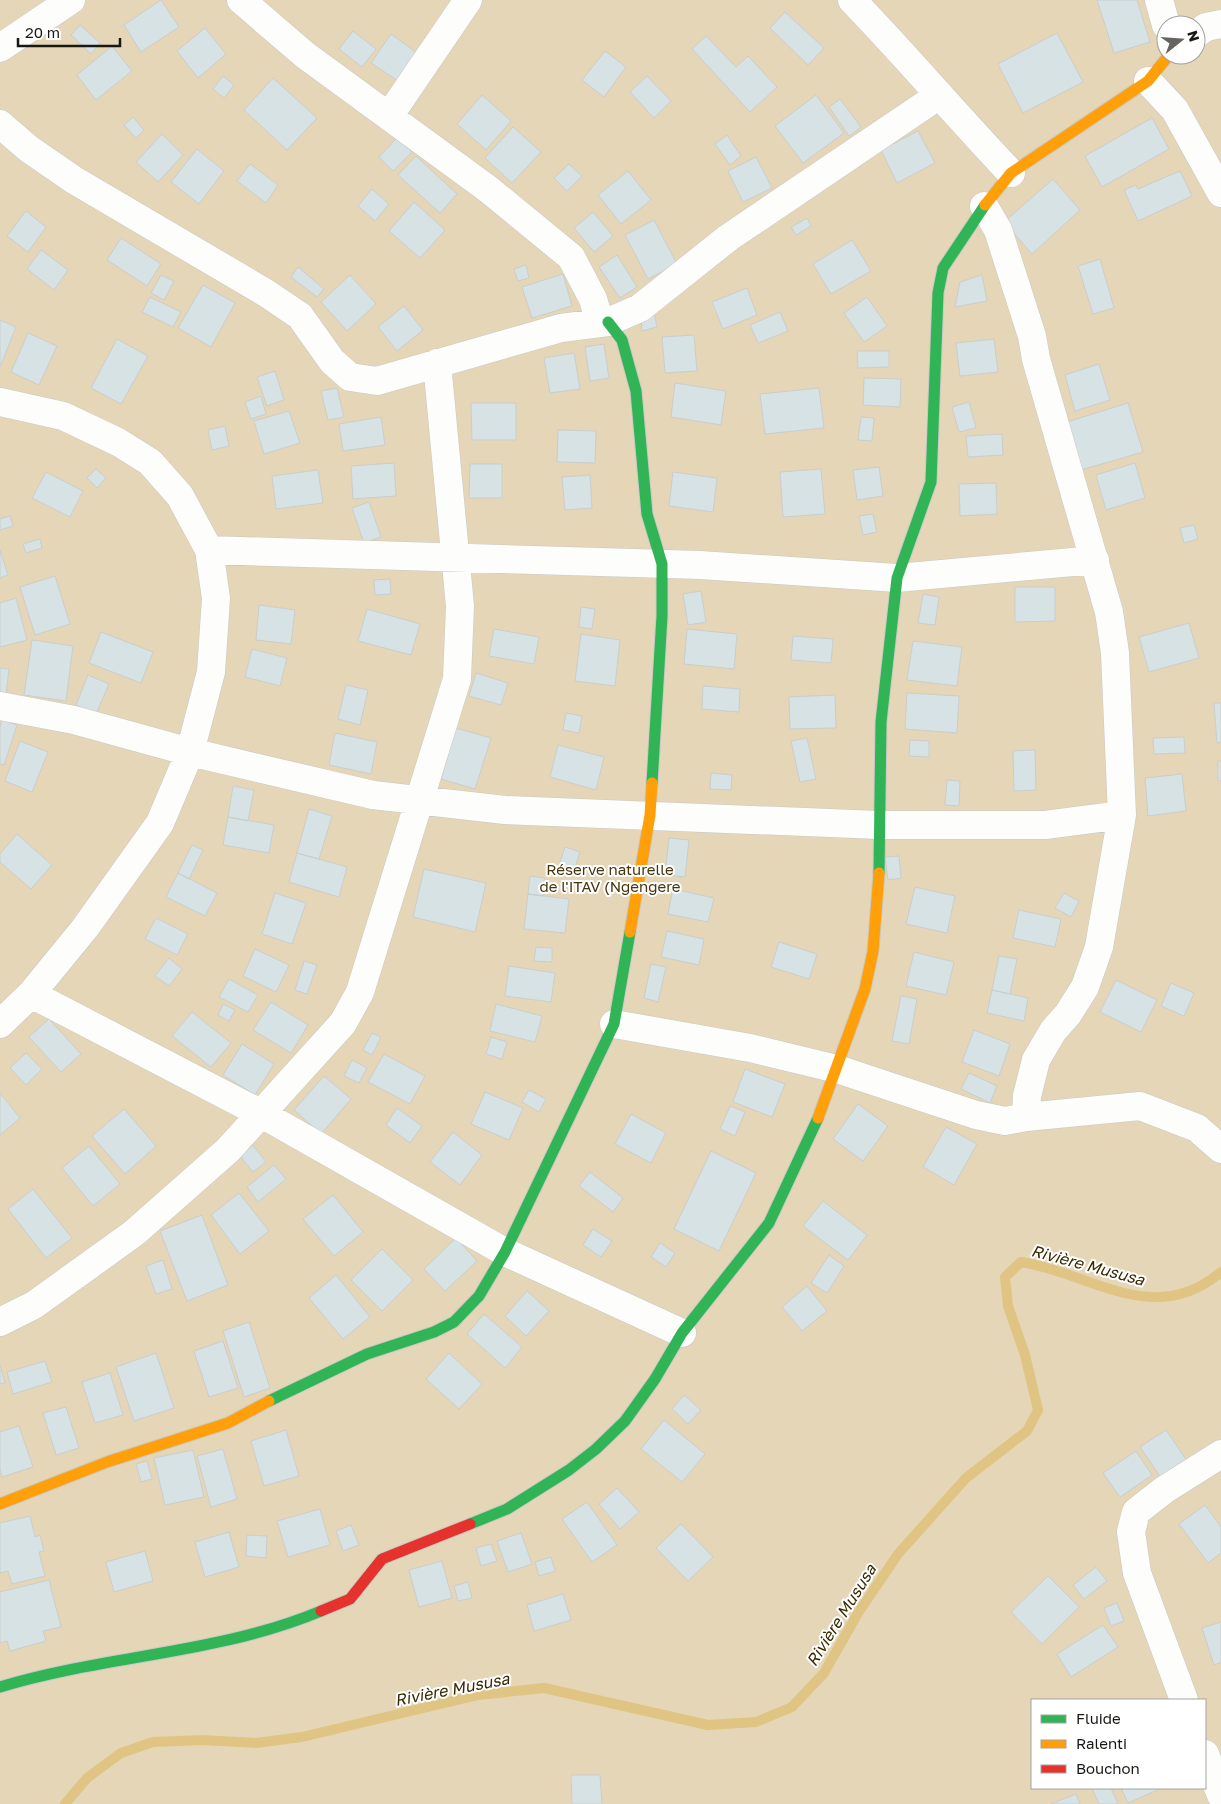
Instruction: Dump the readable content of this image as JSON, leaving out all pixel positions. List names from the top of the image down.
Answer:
{
  "water": ["Rivière Mususa"],
  "parks": ["Réserve naturelle de l'ITAV (Ngengere"],
  "legend": ["Fluide", "Ralenti", "Bouchon"],
  "scale_bar": "20 m",
  "north": "right"
}
